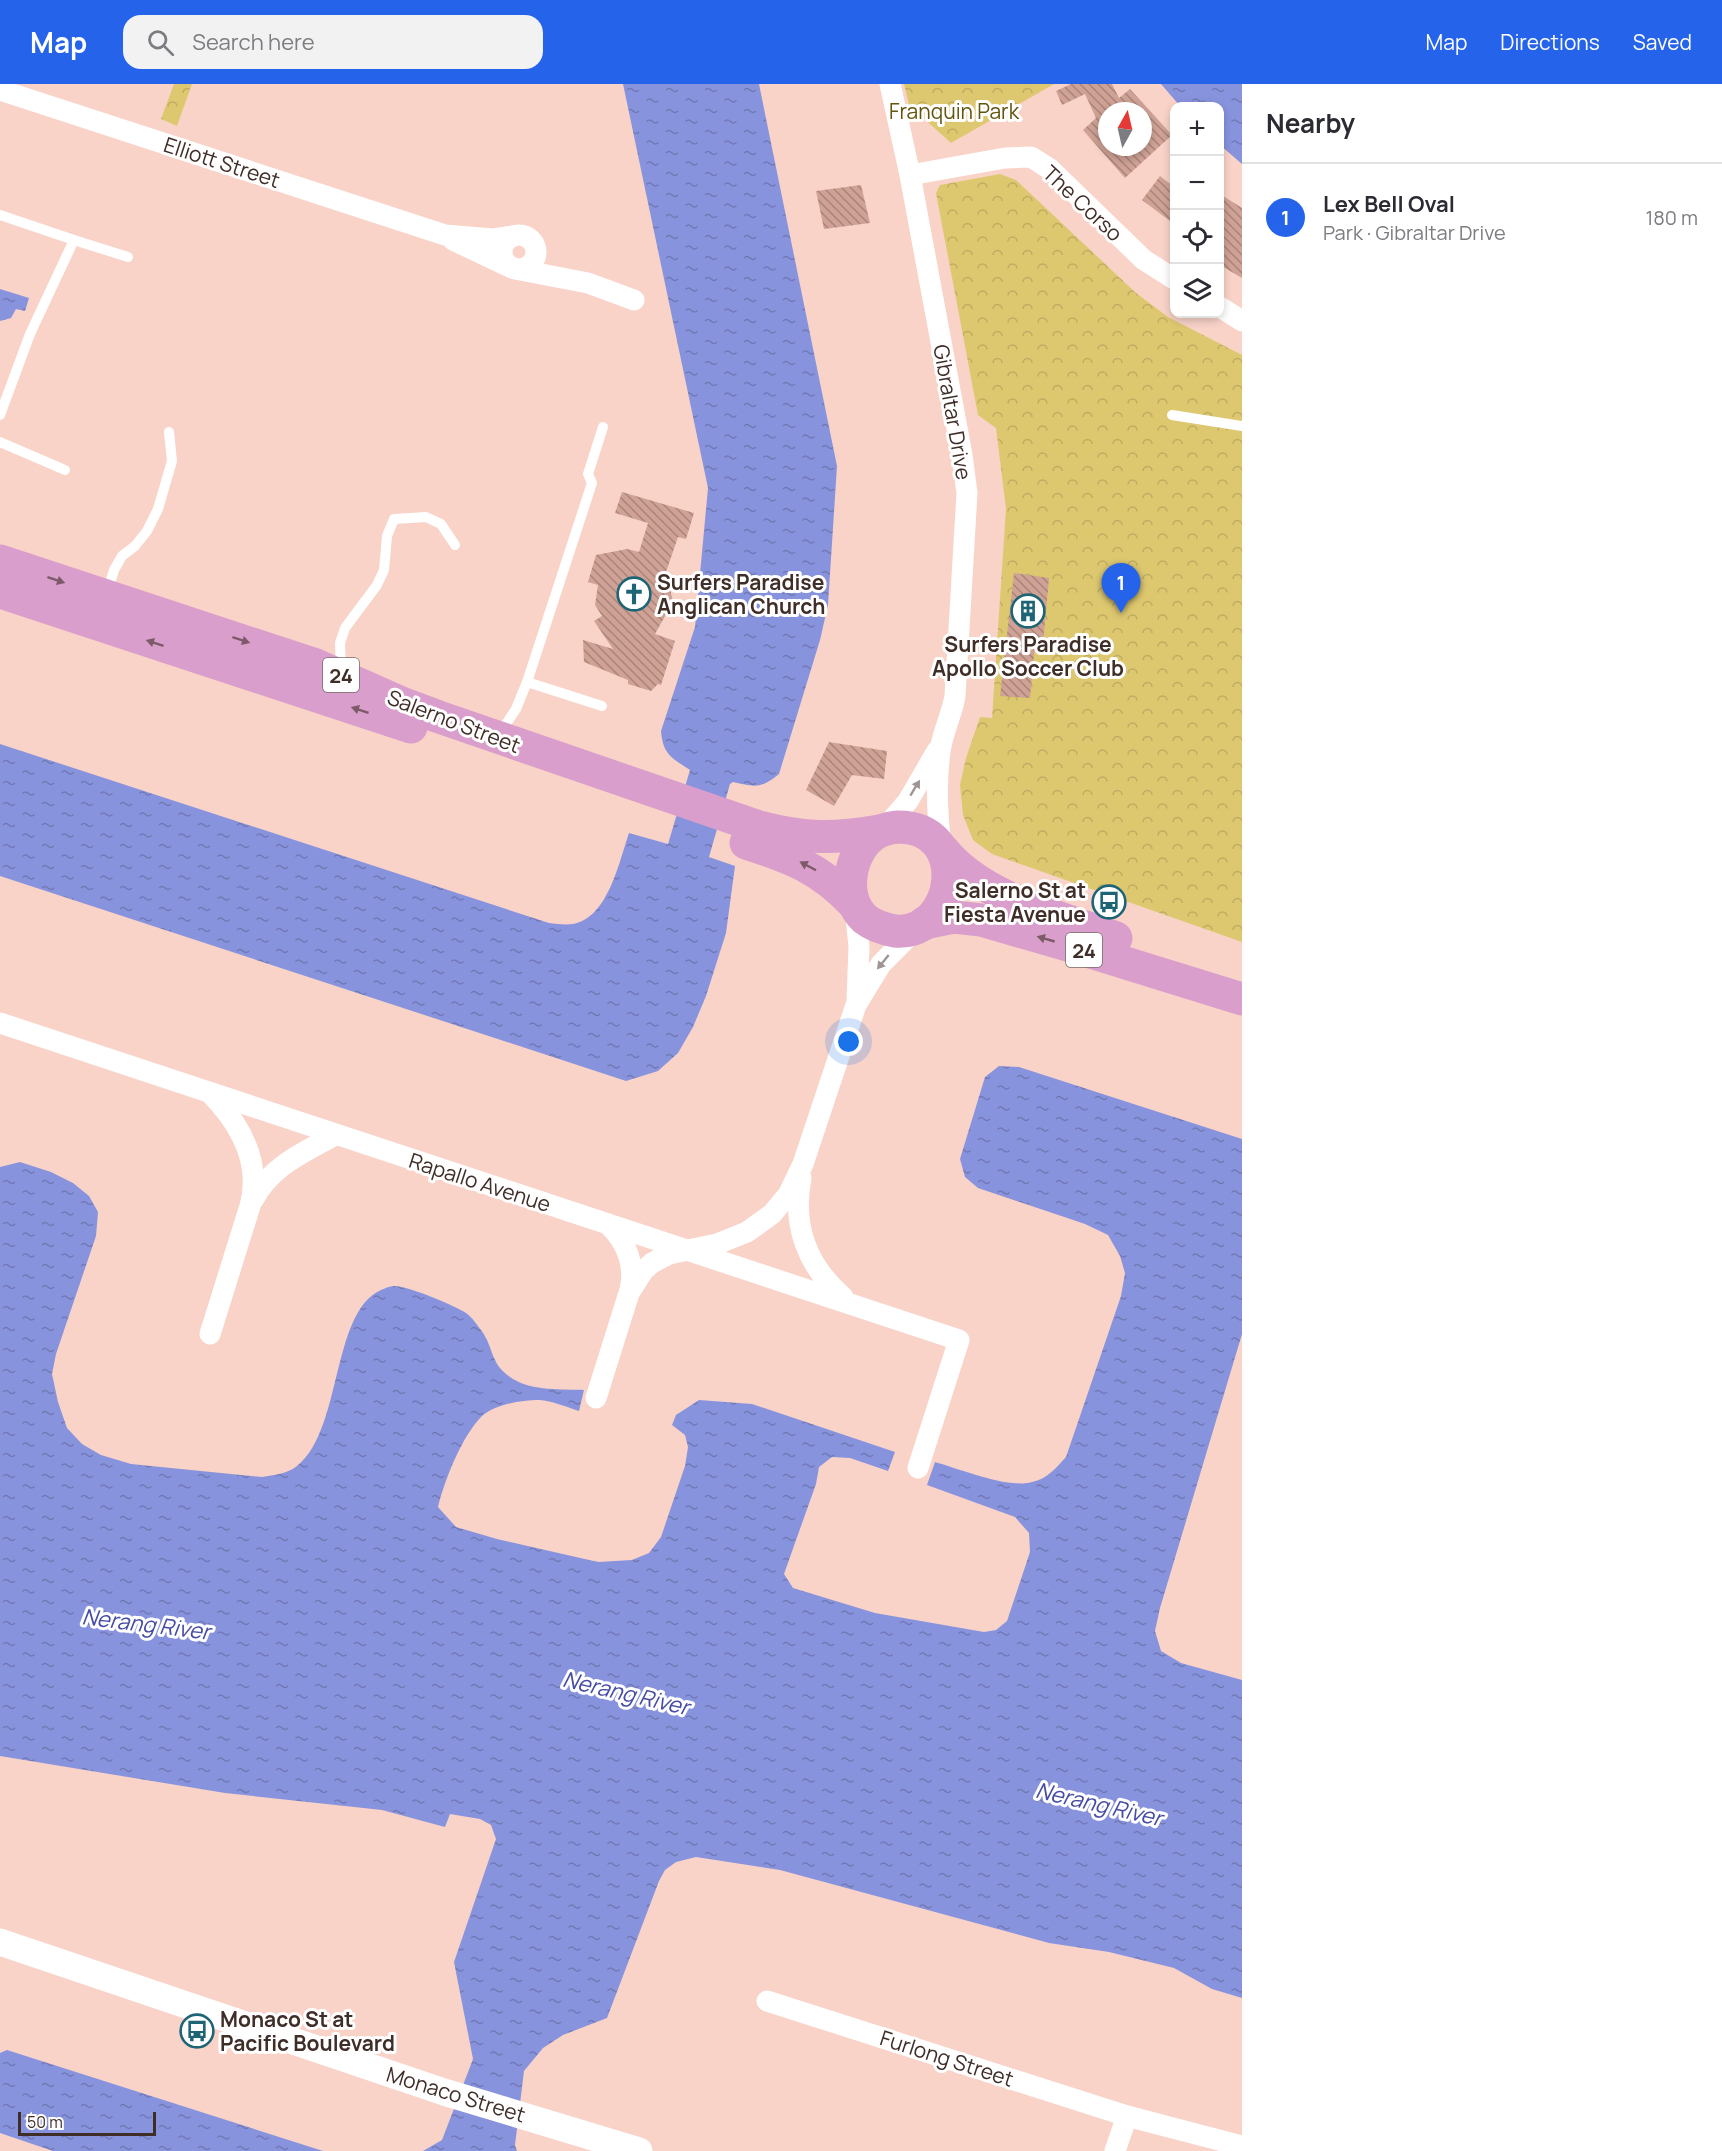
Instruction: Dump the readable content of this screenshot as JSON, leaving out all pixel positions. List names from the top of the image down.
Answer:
{
  "streets": {
    "main road": ["24", "Salerno Street"],
    "street": [
      "Elliott Street",
      "The Corso",
      "Gibraltar Drive",
      "Rapallo Avenue",
      "Furlong Street",
      "Monaco Street"
    ]
  },
  "crossings": [
    ["The Corso", "Gibraltar Drive"],
    ["Gibraltar Drive", "24"],
    ["Gibraltar Drive", "Salerno Street"],
    ["24", "Salerno Street"]
  ],
  "water": ["Nerang River"],
  "parks": ["Franquin Park"],
  "places": {
    "church": ["Surfers Paradise Anglican Church"],
    "building": ["Surfers Paradise Apollo Soccer Club"],
    "bus stop": ["Salerno St at Fiesta Avenue", "Monaco St at Pacific Boulevard"]
  },
  "scale_bar": "50 m",
  "north": "top",
  "page": {
    "header": "Map",
    "search": "Search here",
    "nav": ["Map", "Directions", "Saved"],
    "heading": "Nearby",
    "map_buttons": ["+", "−"],
    "list": [
      {
        "mark": "1",
        "name": "Lex Bell Oval",
        "note": "Park · Gibraltar Drive",
        "value": "180 m"
      }
    ],
    "pins": "1",
    "scale": "50 m"
  }
}
